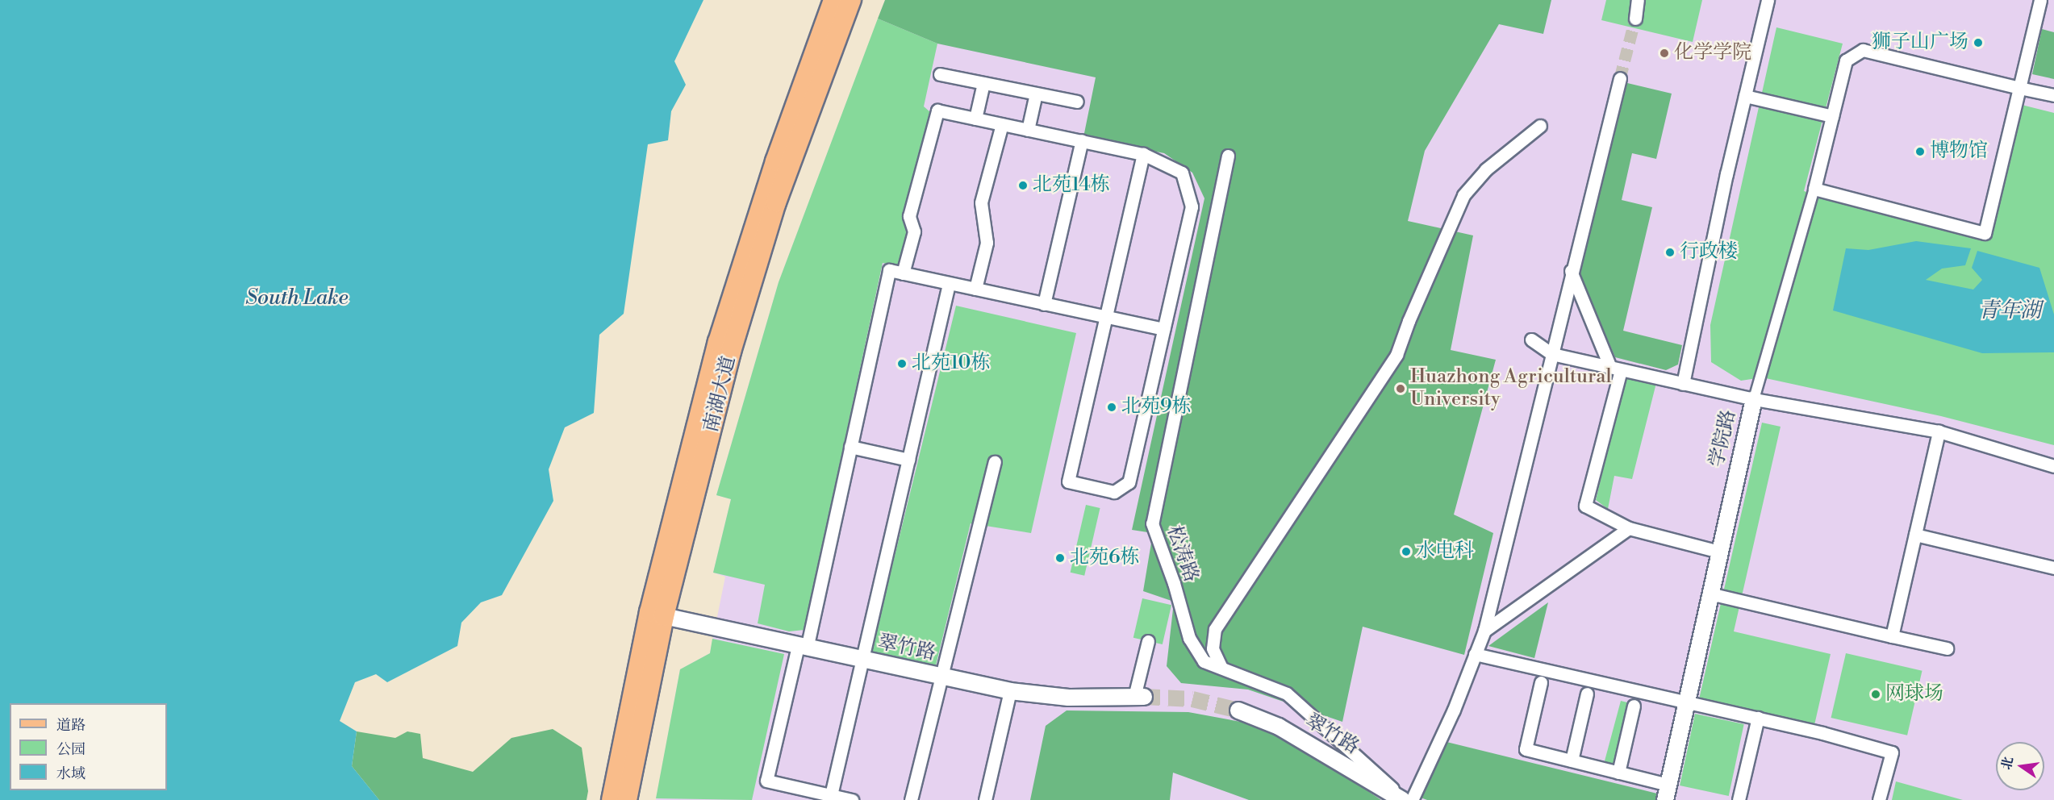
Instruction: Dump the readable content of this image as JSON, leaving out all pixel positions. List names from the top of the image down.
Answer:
{
  "streets": {
    "main road": ["南湖大道"],
    "street": ["学院路", "松涛路", "翠竹路"]
  },
  "crossings": [
    ["南湖大道", "翠竹路"],
    ["松涛路", "翠竹路"]
  ],
  "water": ["South Lake", "青年湖"],
  "places": [
    "狮子山广场",
    "化学学院",
    "博物馆",
    "北苑14栋",
    "行政楼",
    "北苑10栋",
    "Huazhong Agricultural University",
    "北苑9栋",
    "水电科",
    "北苑6栋",
    "网球场"
  ],
  "legend": ["道路", "公园", "水域"],
  "north": "left"
}
